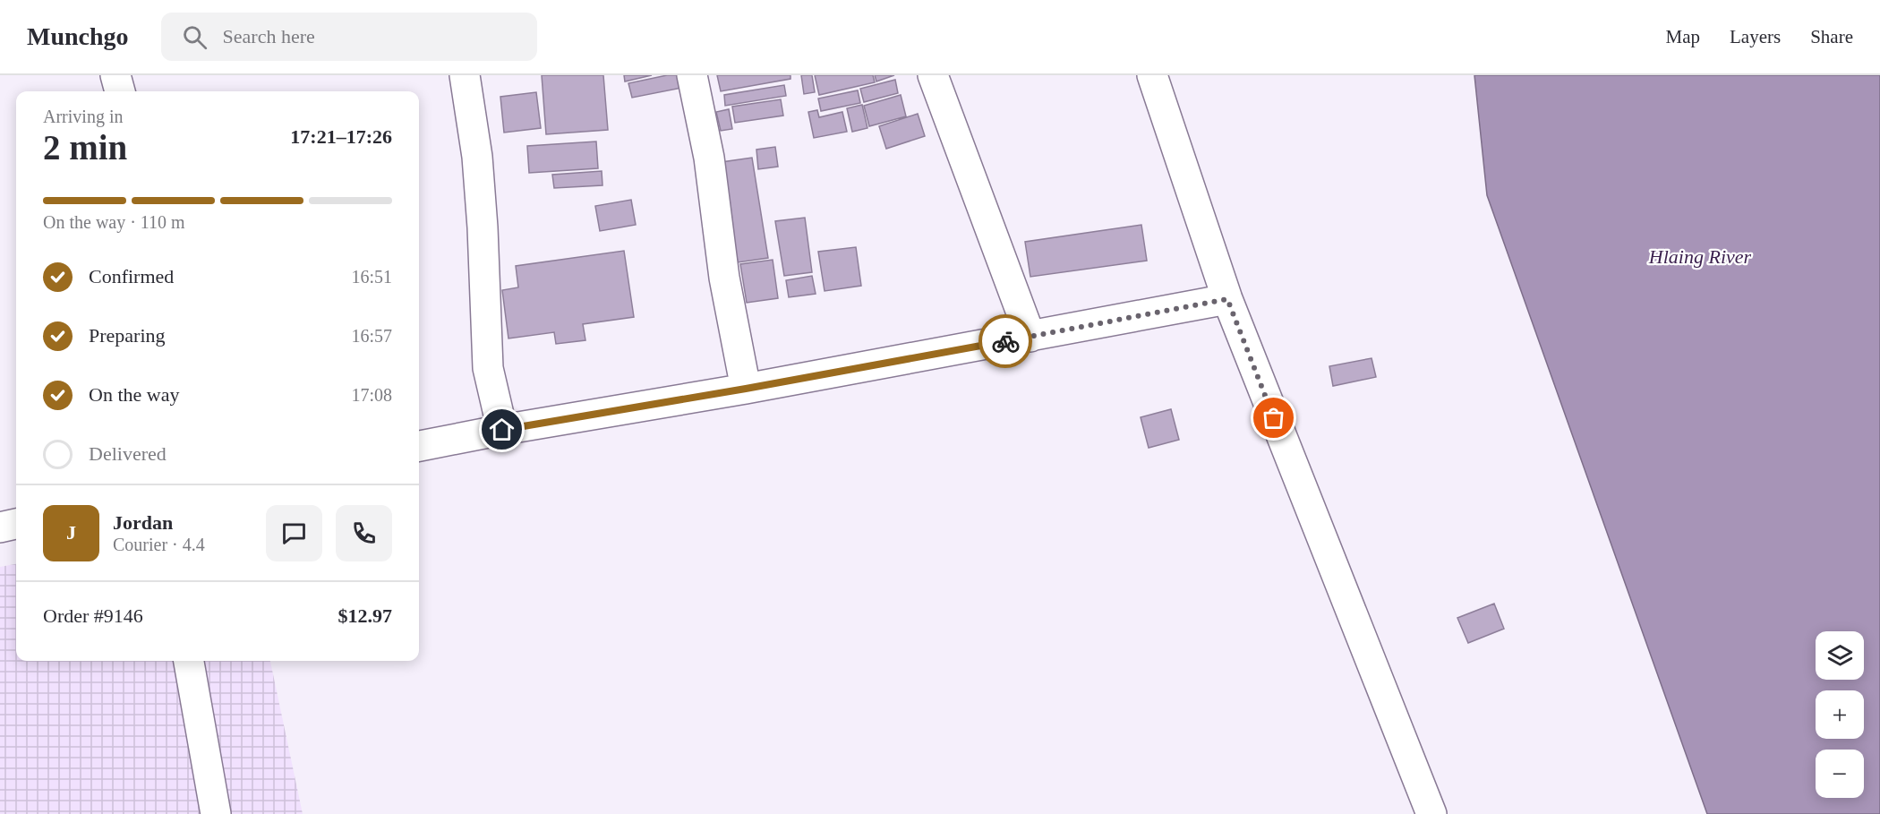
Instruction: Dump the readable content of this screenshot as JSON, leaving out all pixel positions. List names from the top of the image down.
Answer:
{
  "water": ["Hlaing River"],
  "page": {
    "header": "Munchgo",
    "search": "Search here",
    "nav": ["Map", "Layers", "Share"],
    "heading": ["2 min", "Arriving in", "17:21–17:26"],
    "panel": [
      "Jordan",
      "Courier · 4.4",
      "Order #9146",
      "$12.97"
    ],
    "bar": "On the way · 110 m",
    "list": [
      ["Confirmed", "16:51"],
      ["Preparing", "16:57"],
      ["On the way", "17:08"],
      "Delivered"
    ],
    "round": "J",
    "map_buttons": ["+", "−"]
  }
}
